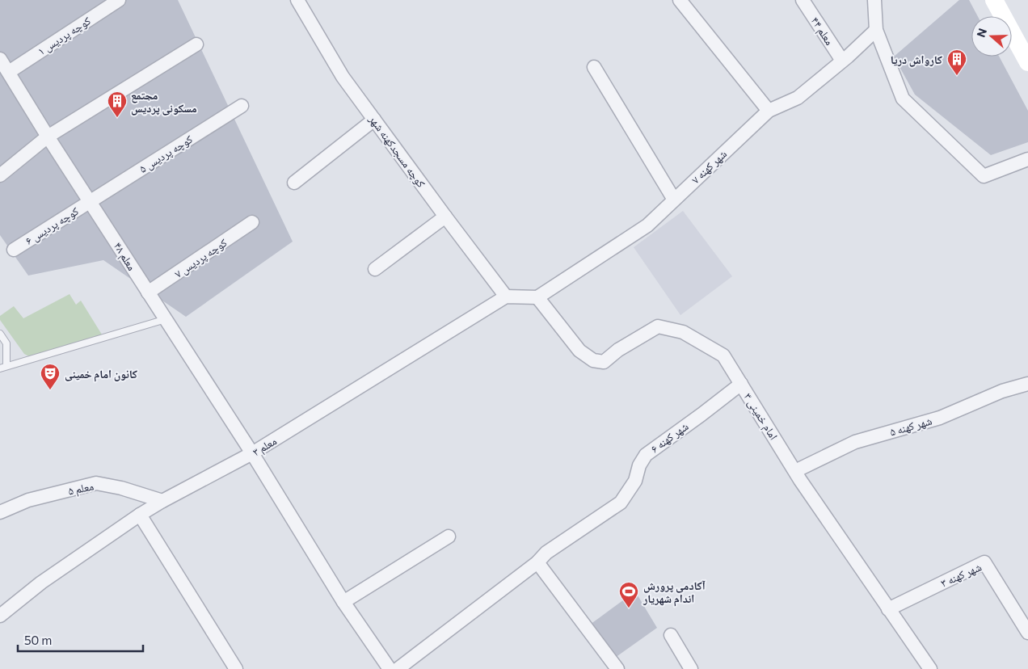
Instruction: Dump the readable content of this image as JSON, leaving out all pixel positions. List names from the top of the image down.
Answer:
{
  "streets": {
    "street": [
      "معلم ۴۴",
      "کوچه پردیس ۱",
      "کوچه مسجدکهنه شهر",
      "کوچه پردیس ۵",
      "شهر کهنه ۷",
      "کوچه پردیس ۶",
      "معلم ۴۸",
      "کوچه پردیس ۷",
      "امام خمینی ۳",
      "شهر کهنه ۵",
      "شهر کهنه ۶",
      "معلم ۳",
      "معلم ۵",
      "شهر کهنه ۳"
    ]
  },
  "crossings": [
    ["معلم ۴۴", "شهر کهنه ۷"],
    ["کوچه پردیس ۱", "معلم ۴۸"],
    ["کوچه مسجدکهنه شهر", "معلم ۳"],
    ["کوچه پردیس ۵", "کوچه پردیس ۶"],
    ["کوچه پردیس ۵", "معلم ۴۸"],
    ["شهر کهنه ۷", "امام خمینی ۳"],
    ["کوچه پردیس ۶", "معلم ۴۸"],
    ["معلم ۴۸", "کوچه پردیس ۷"],
    ["معلم ۴۸", "معلم ۳"],
    ["امام خمینی ۳", "شهر کهنه ۵"],
    ["امام خمینی ۳", "شهر کهنه ۶"],
    ["امام خمینی ۳", "شهر کهنه ۳"],
    ["معلم ۳", "معلم ۵"]
  ],
  "places": {
    "building": ["کارواش دریا", "مجتمع مسکونی پردیس"],
    "theatre": ["کانون امام خمینی"],
    "sports": ["آکادمی پرورش اندام شهریار"]
  },
  "scale_bar": "50 m",
  "north": "left"
}
